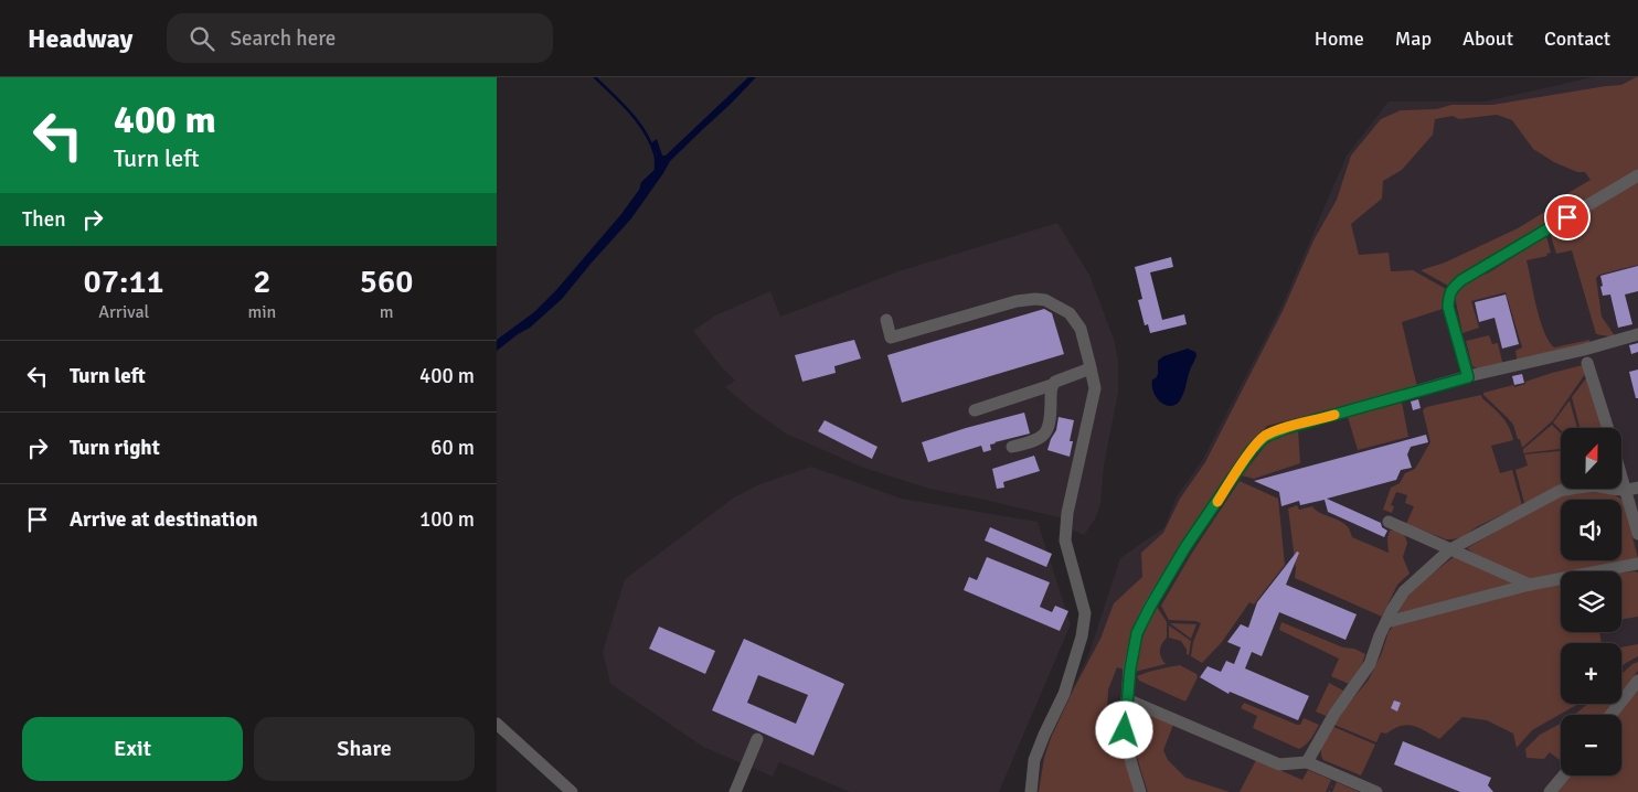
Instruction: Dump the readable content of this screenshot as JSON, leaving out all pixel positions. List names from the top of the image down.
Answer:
{
  "north": "top",
  "page": {
    "header": "Headway",
    "search": "Search here",
    "nav": [
      "Home",
      "Map",
      "About",
      "Contact"
    ],
    "turn": ["400 m", "Turn left"],
    "then": "Then",
    "eta": [
      "07:11",
      "Arrival",
      "2",
      "min",
      "560",
      "m"
    ],
    "list": [
      {
        "name": "Turn left",
        "value": "400 m"
      },
      {
        "name": "Turn right",
        "value": "60 m"
      },
      {
        "name": "Arrive at destination",
        "value": "100 m"
      }
    ],
    "map_buttons": ["+", "−"],
    "buttons": ["Exit", "Share"]
  }
}
